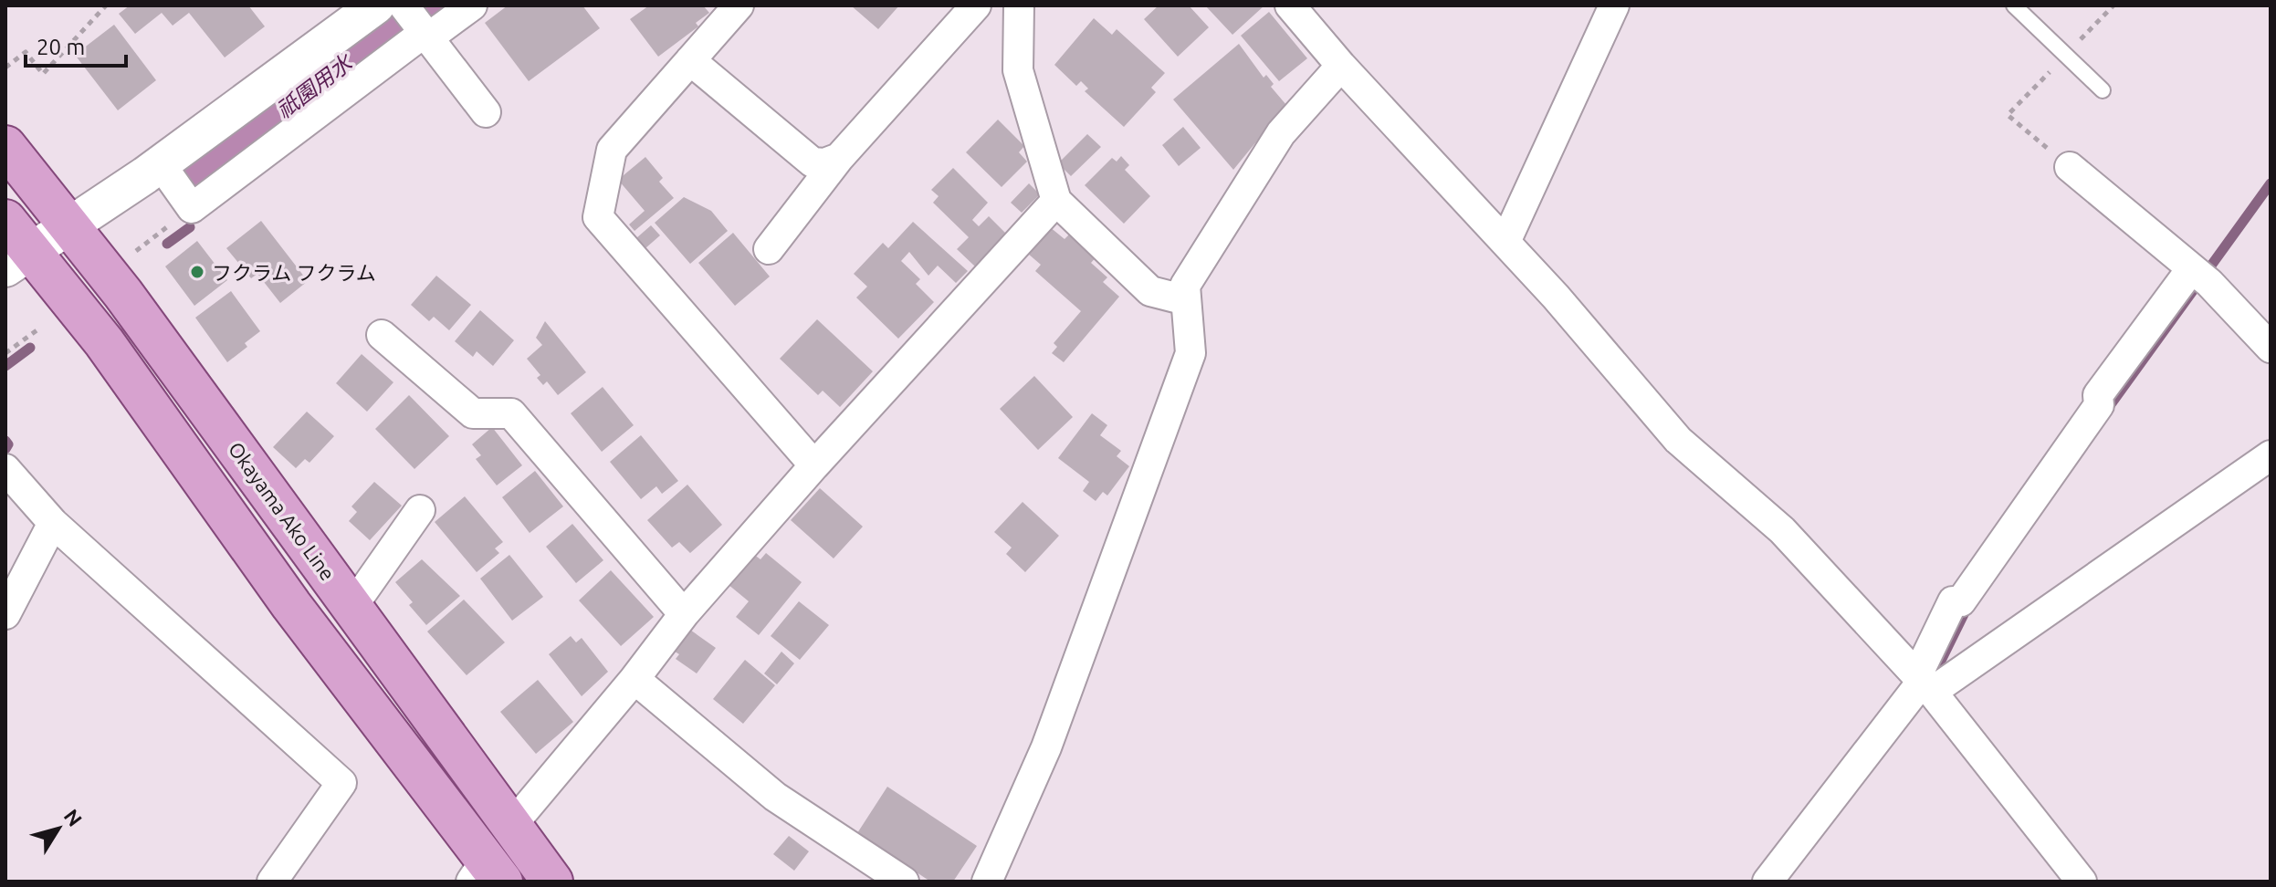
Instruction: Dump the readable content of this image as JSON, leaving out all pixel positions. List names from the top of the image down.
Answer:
{
  "streets": {
    "main road": ["Okayama Ako Line"]
  },
  "water": ["祇園用水"],
  "places": ["フクラム フクラム"],
  "scale_bar": "20 m",
  "north": "top right"
}
